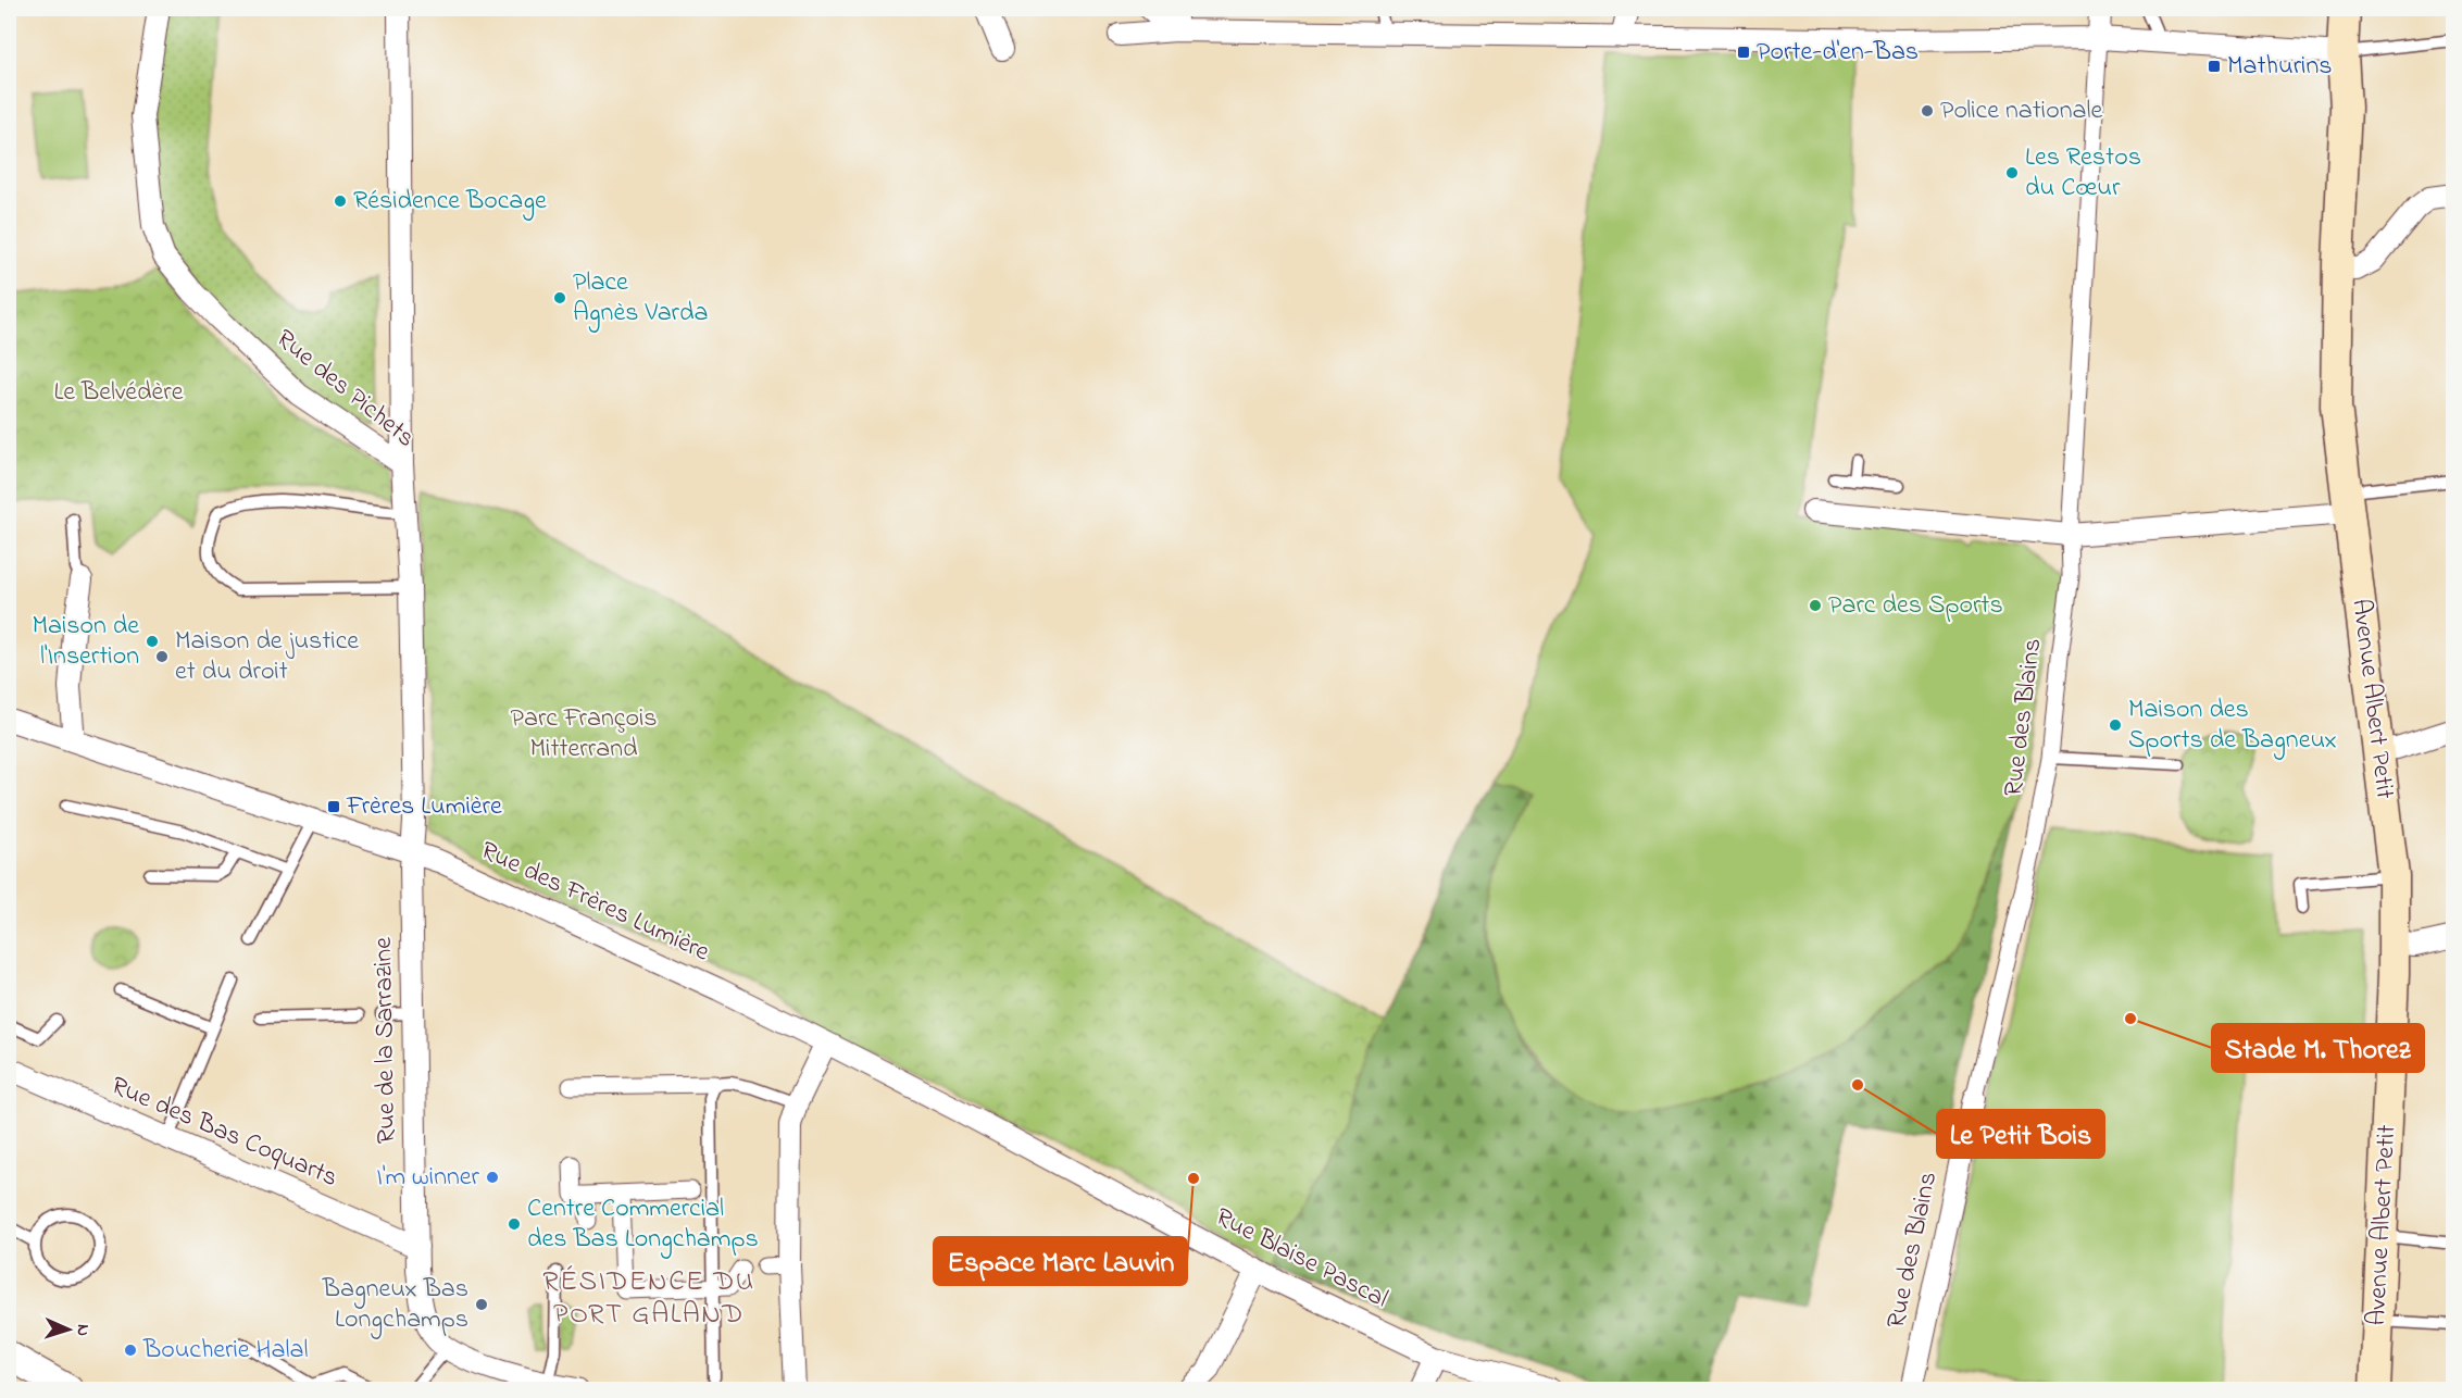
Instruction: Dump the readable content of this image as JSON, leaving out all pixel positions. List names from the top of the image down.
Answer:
{
  "streets": {
    "main road": ["Avenue Albert Petit"],
    "street": [
      "Rue des Pichets",
      "Rue des Blains",
      "Rue des Frères Lumière",
      "Rue de la Sarrazine",
      "Rue des Bas Coquarts",
      "Rue Blaise Pascal"
    ]
  },
  "crossings": [
    ["Rue des Pichets", "Rue des Frères Lumière"],
    ["Rue des Pichets", "Rue de la Sarrazine"],
    ["Rue des Frères Lumière", "Rue de la Sarrazine"],
    ["Rue des Frères Lumière", "Rue Blaise Pascal"],
    ["Rue de la Sarrazine", "Rue des Bas Coquarts"]
  ],
  "districts": ["RÉSIDENCE DU PORT GALAND"],
  "parks": ["Le Belvédère", "Parc François Mitterrand"],
  "places": {
    "transit": ["Porte-d'en-Bas", "Mathurins", "Frères Lumière"],
    "other": [
      "Police nationale",
      "Les Restos du Cœur",
      "Résidence Bocage",
      "Place Agnès Varda",
      "Parc des Sports",
      "Maison de l'Insertion",
      "Maison de justice et du droit",
      "Maison des Sports de Bagneux",
      "Stade M. Thorez",
      "Le Petit Bois",
      "I'm winner",
      "Espace Marc Lauvin",
      "Centre Commercial des Bas Longchamps",
      "Bagneux Bas Longchamps",
      "Boucherie Halal"
    ]
  },
  "north": "right"
}
